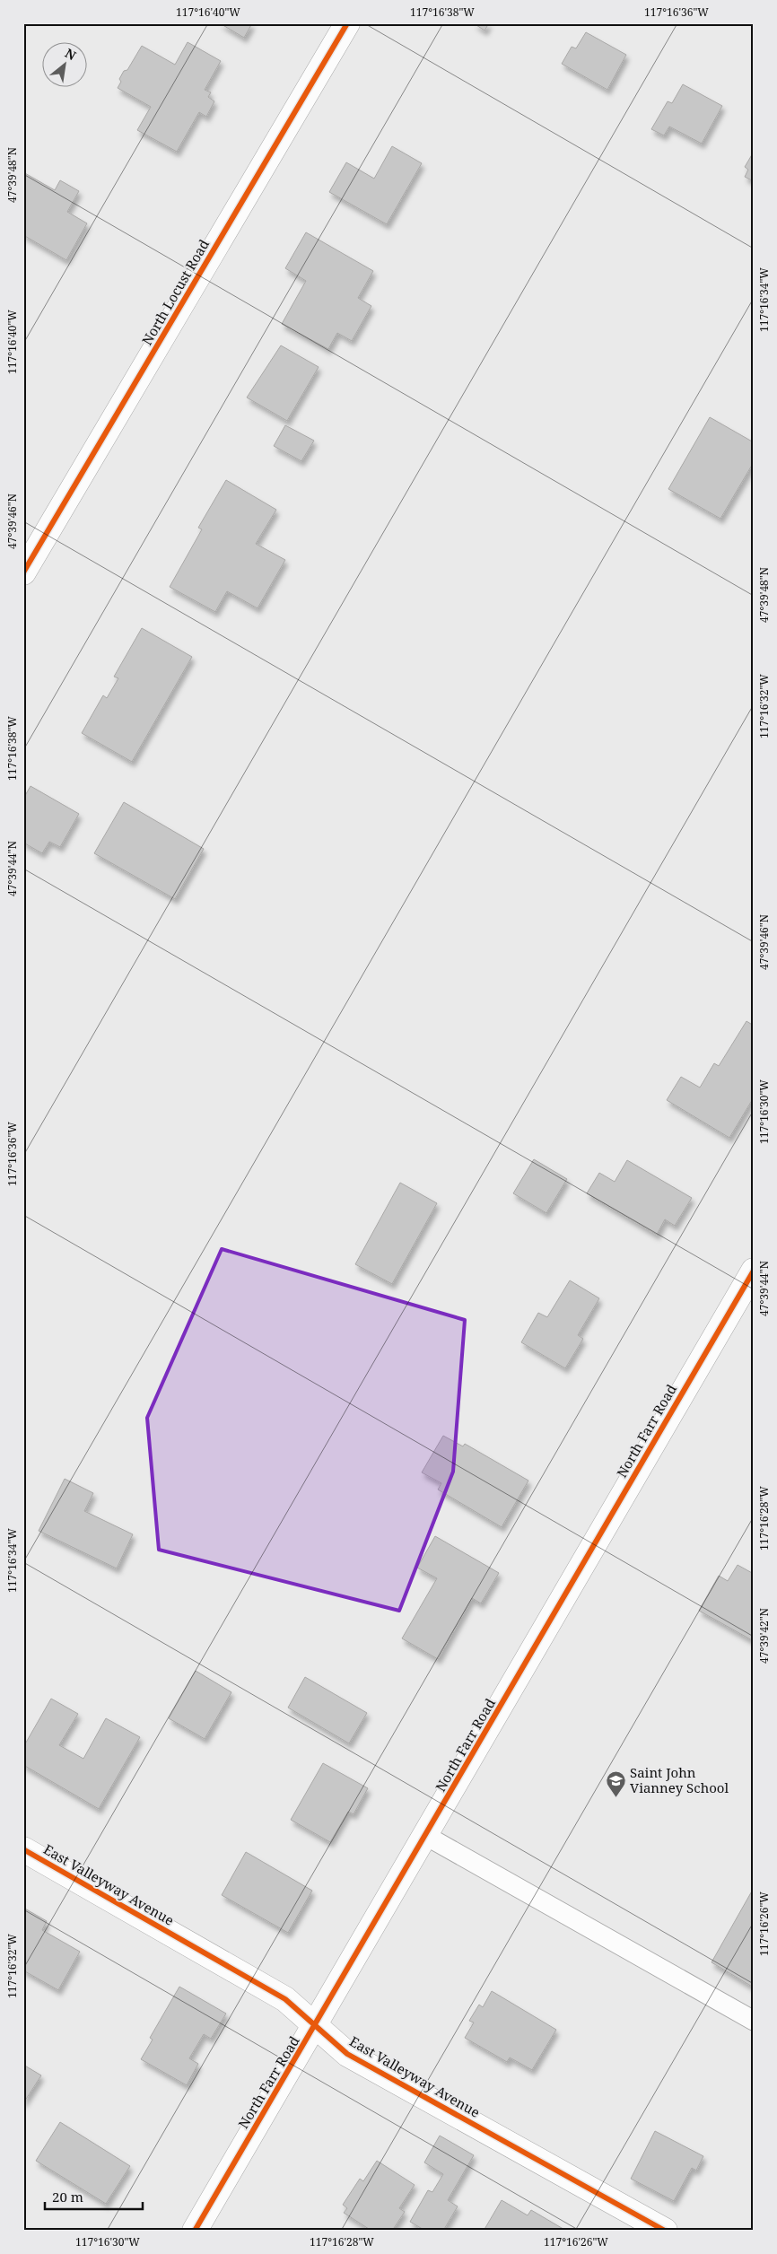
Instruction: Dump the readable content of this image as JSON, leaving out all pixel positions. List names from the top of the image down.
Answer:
{
  "streets": {
    "street": ["North Locust Road", "North Farr Road", "East Valleyway Avenue"]
  },
  "crossings": [
    ["North Farr Road", "East Valleyway Avenue"]
  ],
  "places": {
    "school or university": ["Saint John Vianney School"]
  },
  "scale_bar": "20 m",
  "north": "top right",
  "coordinates": [
    "117°16'40\"W",
    "117°16'38\"W",
    "117°16'36\"W",
    "47°39'48\"N",
    "117°16'34\"W",
    "47°39'46\"N",
    "117°16'32\"W",
    "47°39'44\"N",
    "117°16'30\"W",
    "117°16'28\"W",
    "47°39'42\"N",
    "117°16'26\"W"
  ]
}
